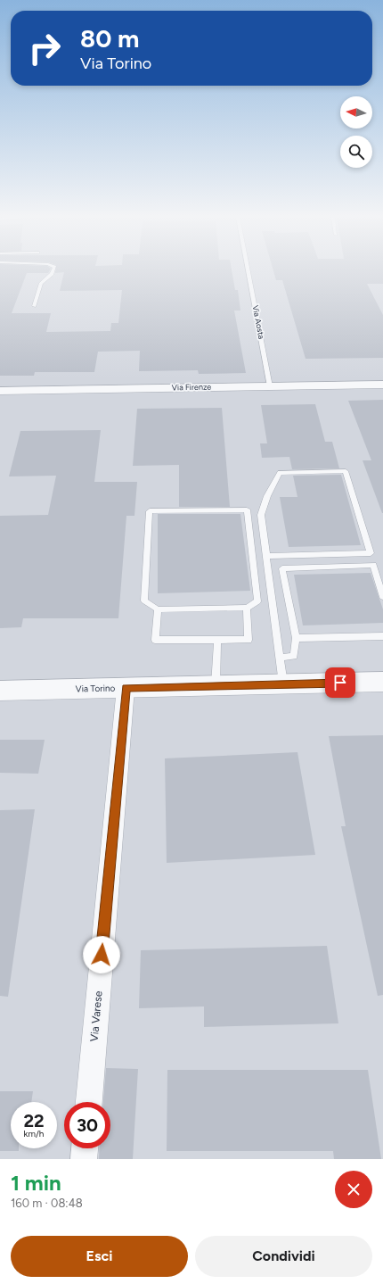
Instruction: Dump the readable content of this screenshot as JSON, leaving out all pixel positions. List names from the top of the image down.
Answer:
{
  "streets": {
    "street": ["Via Firenze", "Via Torino", "Via Varese"],
    "lane": ["Via Aosta"]
  },
  "crossings": [
    ["Via Aosta", "Via Firenze"],
    ["Via Torino", "Via Varese"]
  ],
  "north": "left",
  "page": {
    "turn": ["80 m", "Via Torino"],
    "speed": "22 km/h",
    "limit": "30",
    "heading": ["1 min", "160 m · 08:48"],
    "buttons": ["Esci", "Condividi"]
  }
}
